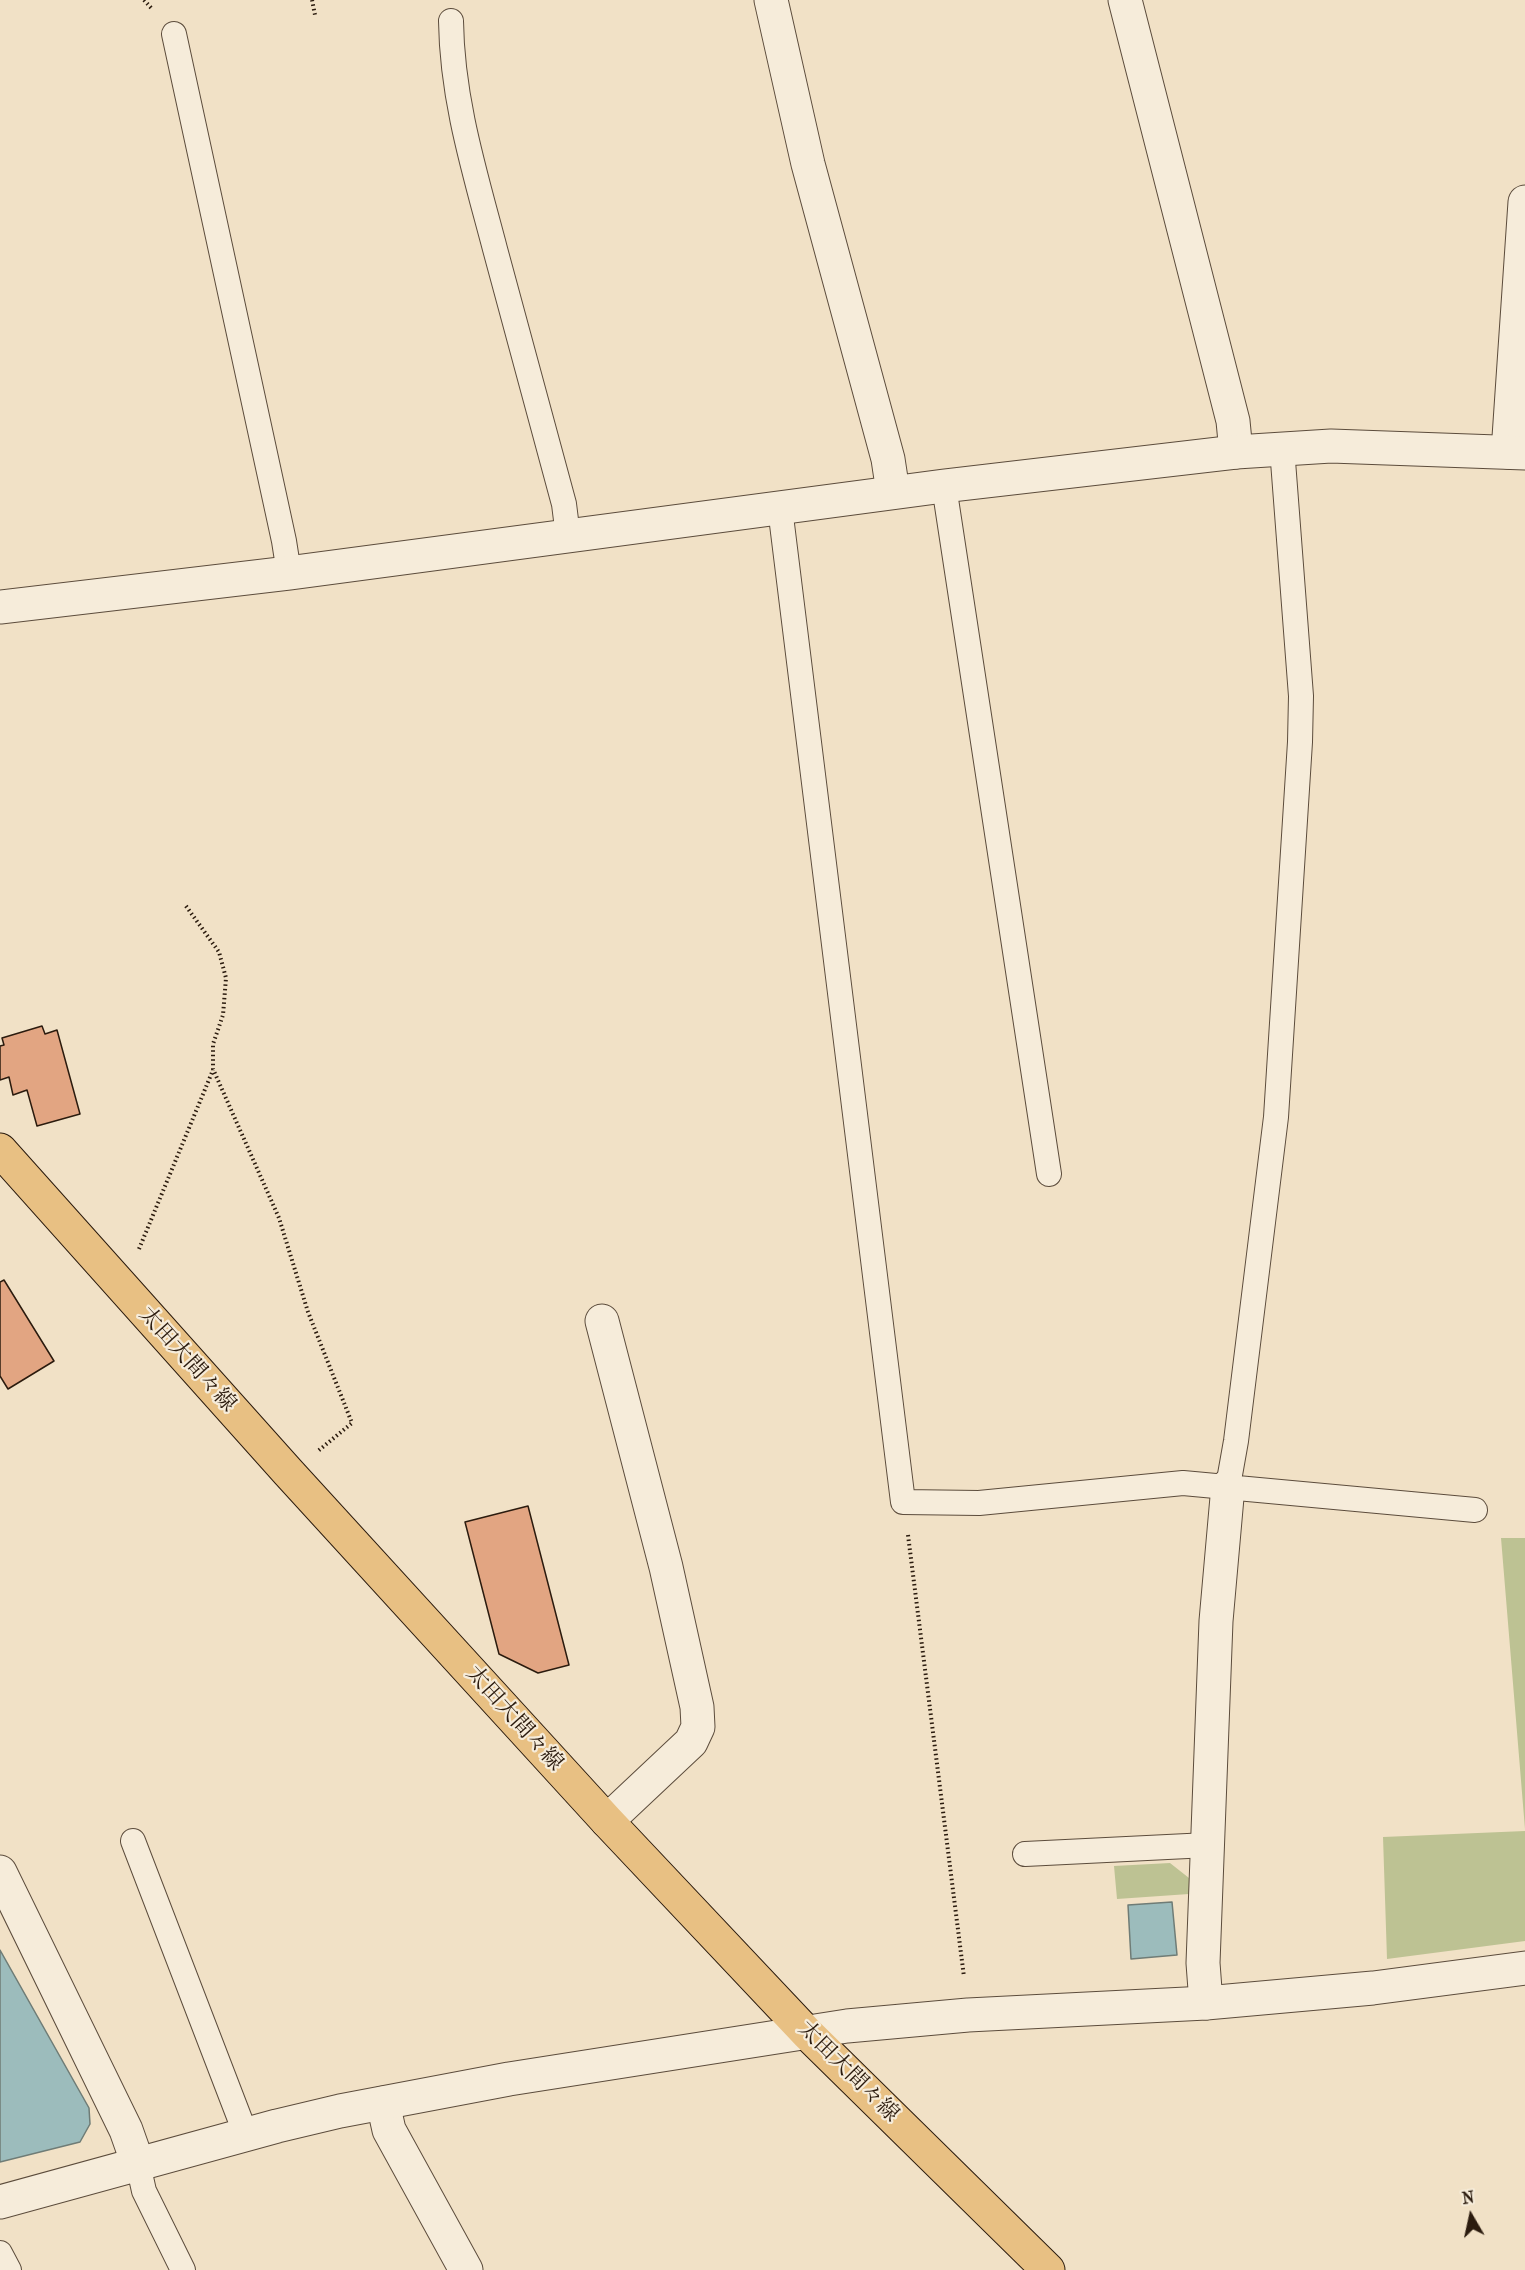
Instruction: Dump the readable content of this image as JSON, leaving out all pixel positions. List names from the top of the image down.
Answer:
{
  "streets": {
    "main road": ["太田大間々線"]
  },
  "north": "top"
}
